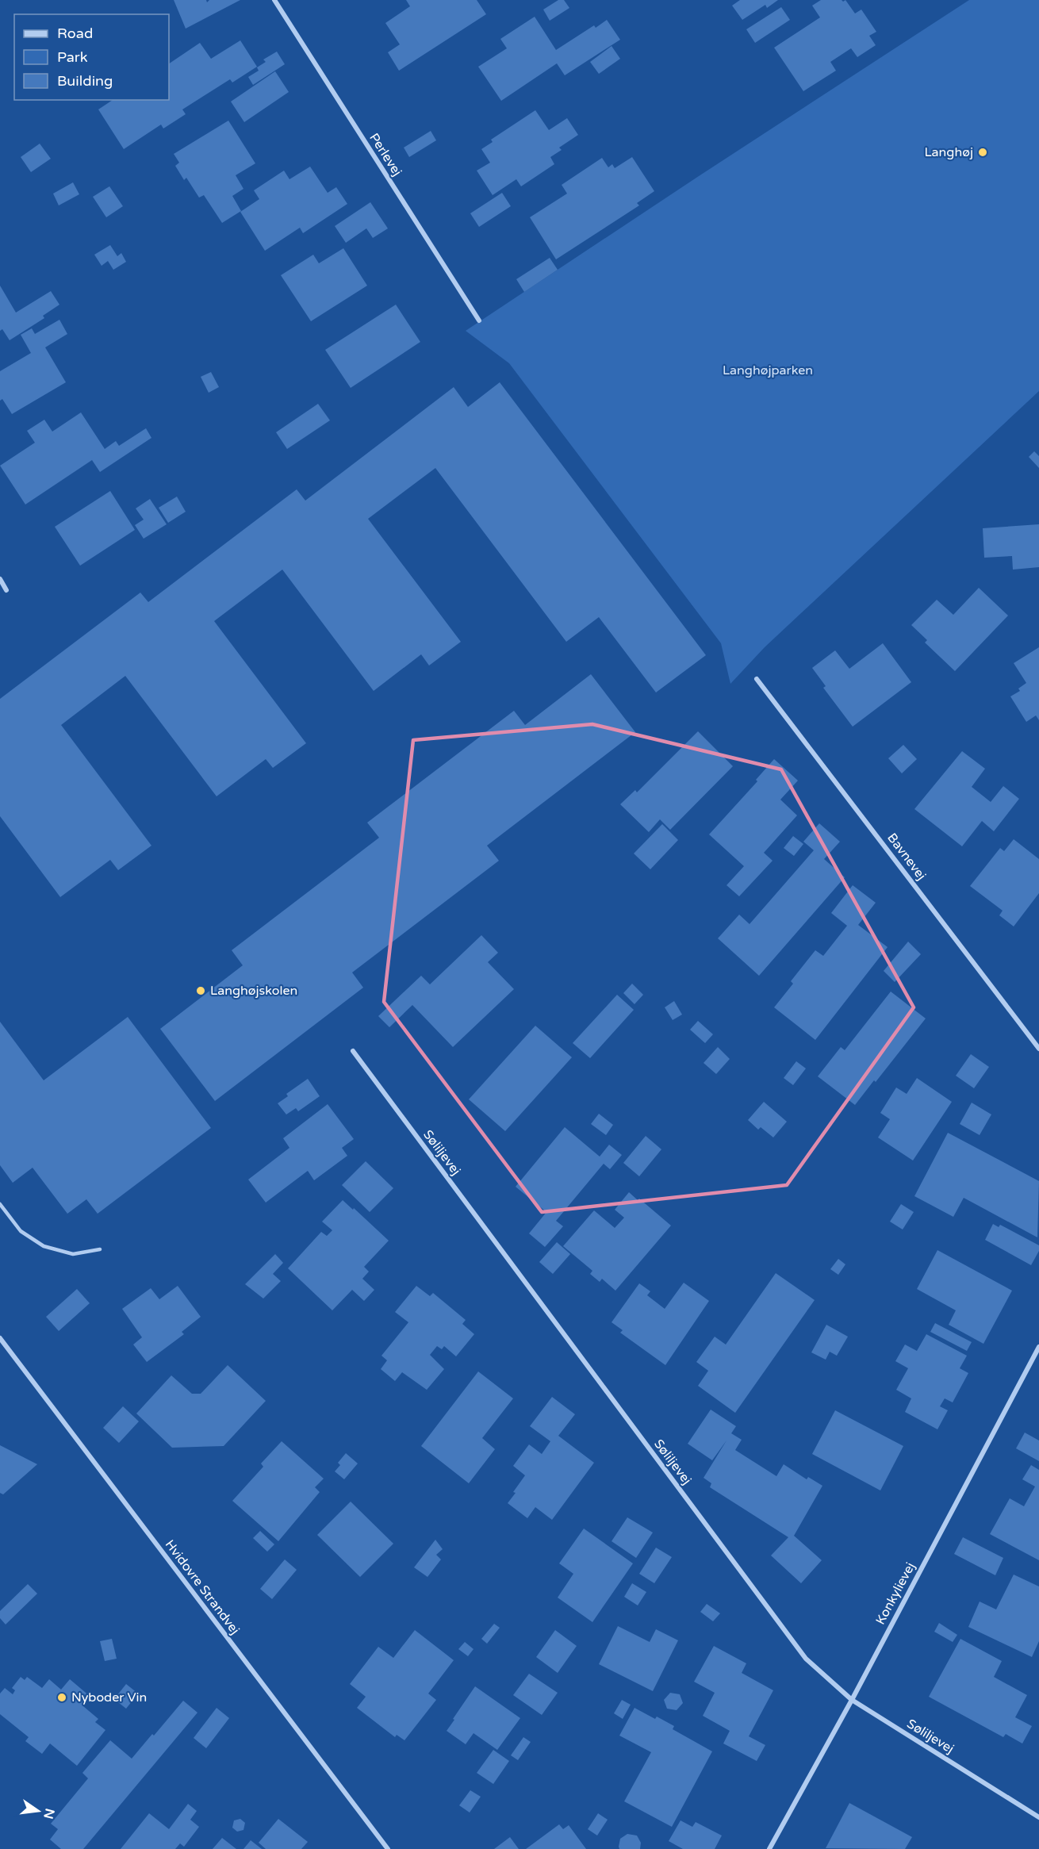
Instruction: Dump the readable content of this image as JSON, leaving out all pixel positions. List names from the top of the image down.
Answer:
{
  "streets": {
    "street": [
      "Perlevej",
      "Bavnevej",
      "Søliljevej",
      "Hvidovre Strandvej",
      "Konkylievej"
    ]
  },
  "crossings": [
    ["Søliljevej", "Konkylievej"]
  ],
  "parks": ["Langhøjparken"],
  "places": ["Langhøj", "Langhøjskolen", "Nyboder Vin"],
  "legend": ["Road", "Park", "Building"],
  "north": "right"
}
